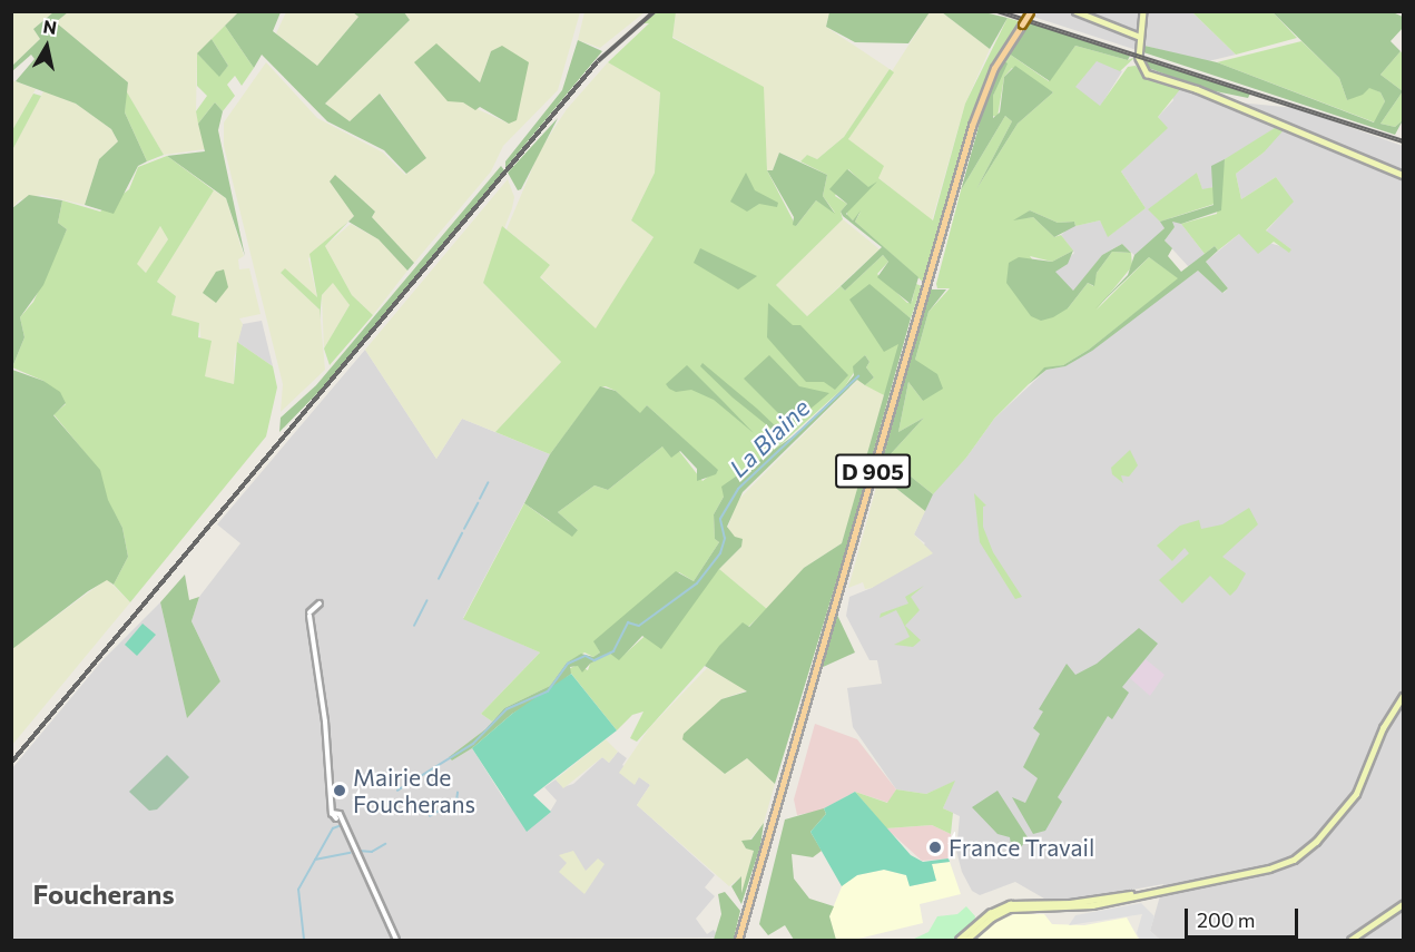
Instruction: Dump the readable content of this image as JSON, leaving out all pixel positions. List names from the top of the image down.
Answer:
{
  "streets": {
    "main road": ["D 905"]
  },
  "districts": ["Foucherans"],
  "water": ["La Blaine"],
  "places": ["Mairie de Foucherans", "France Travail"],
  "scale_bar": "200 m",
  "north": "top"
}
